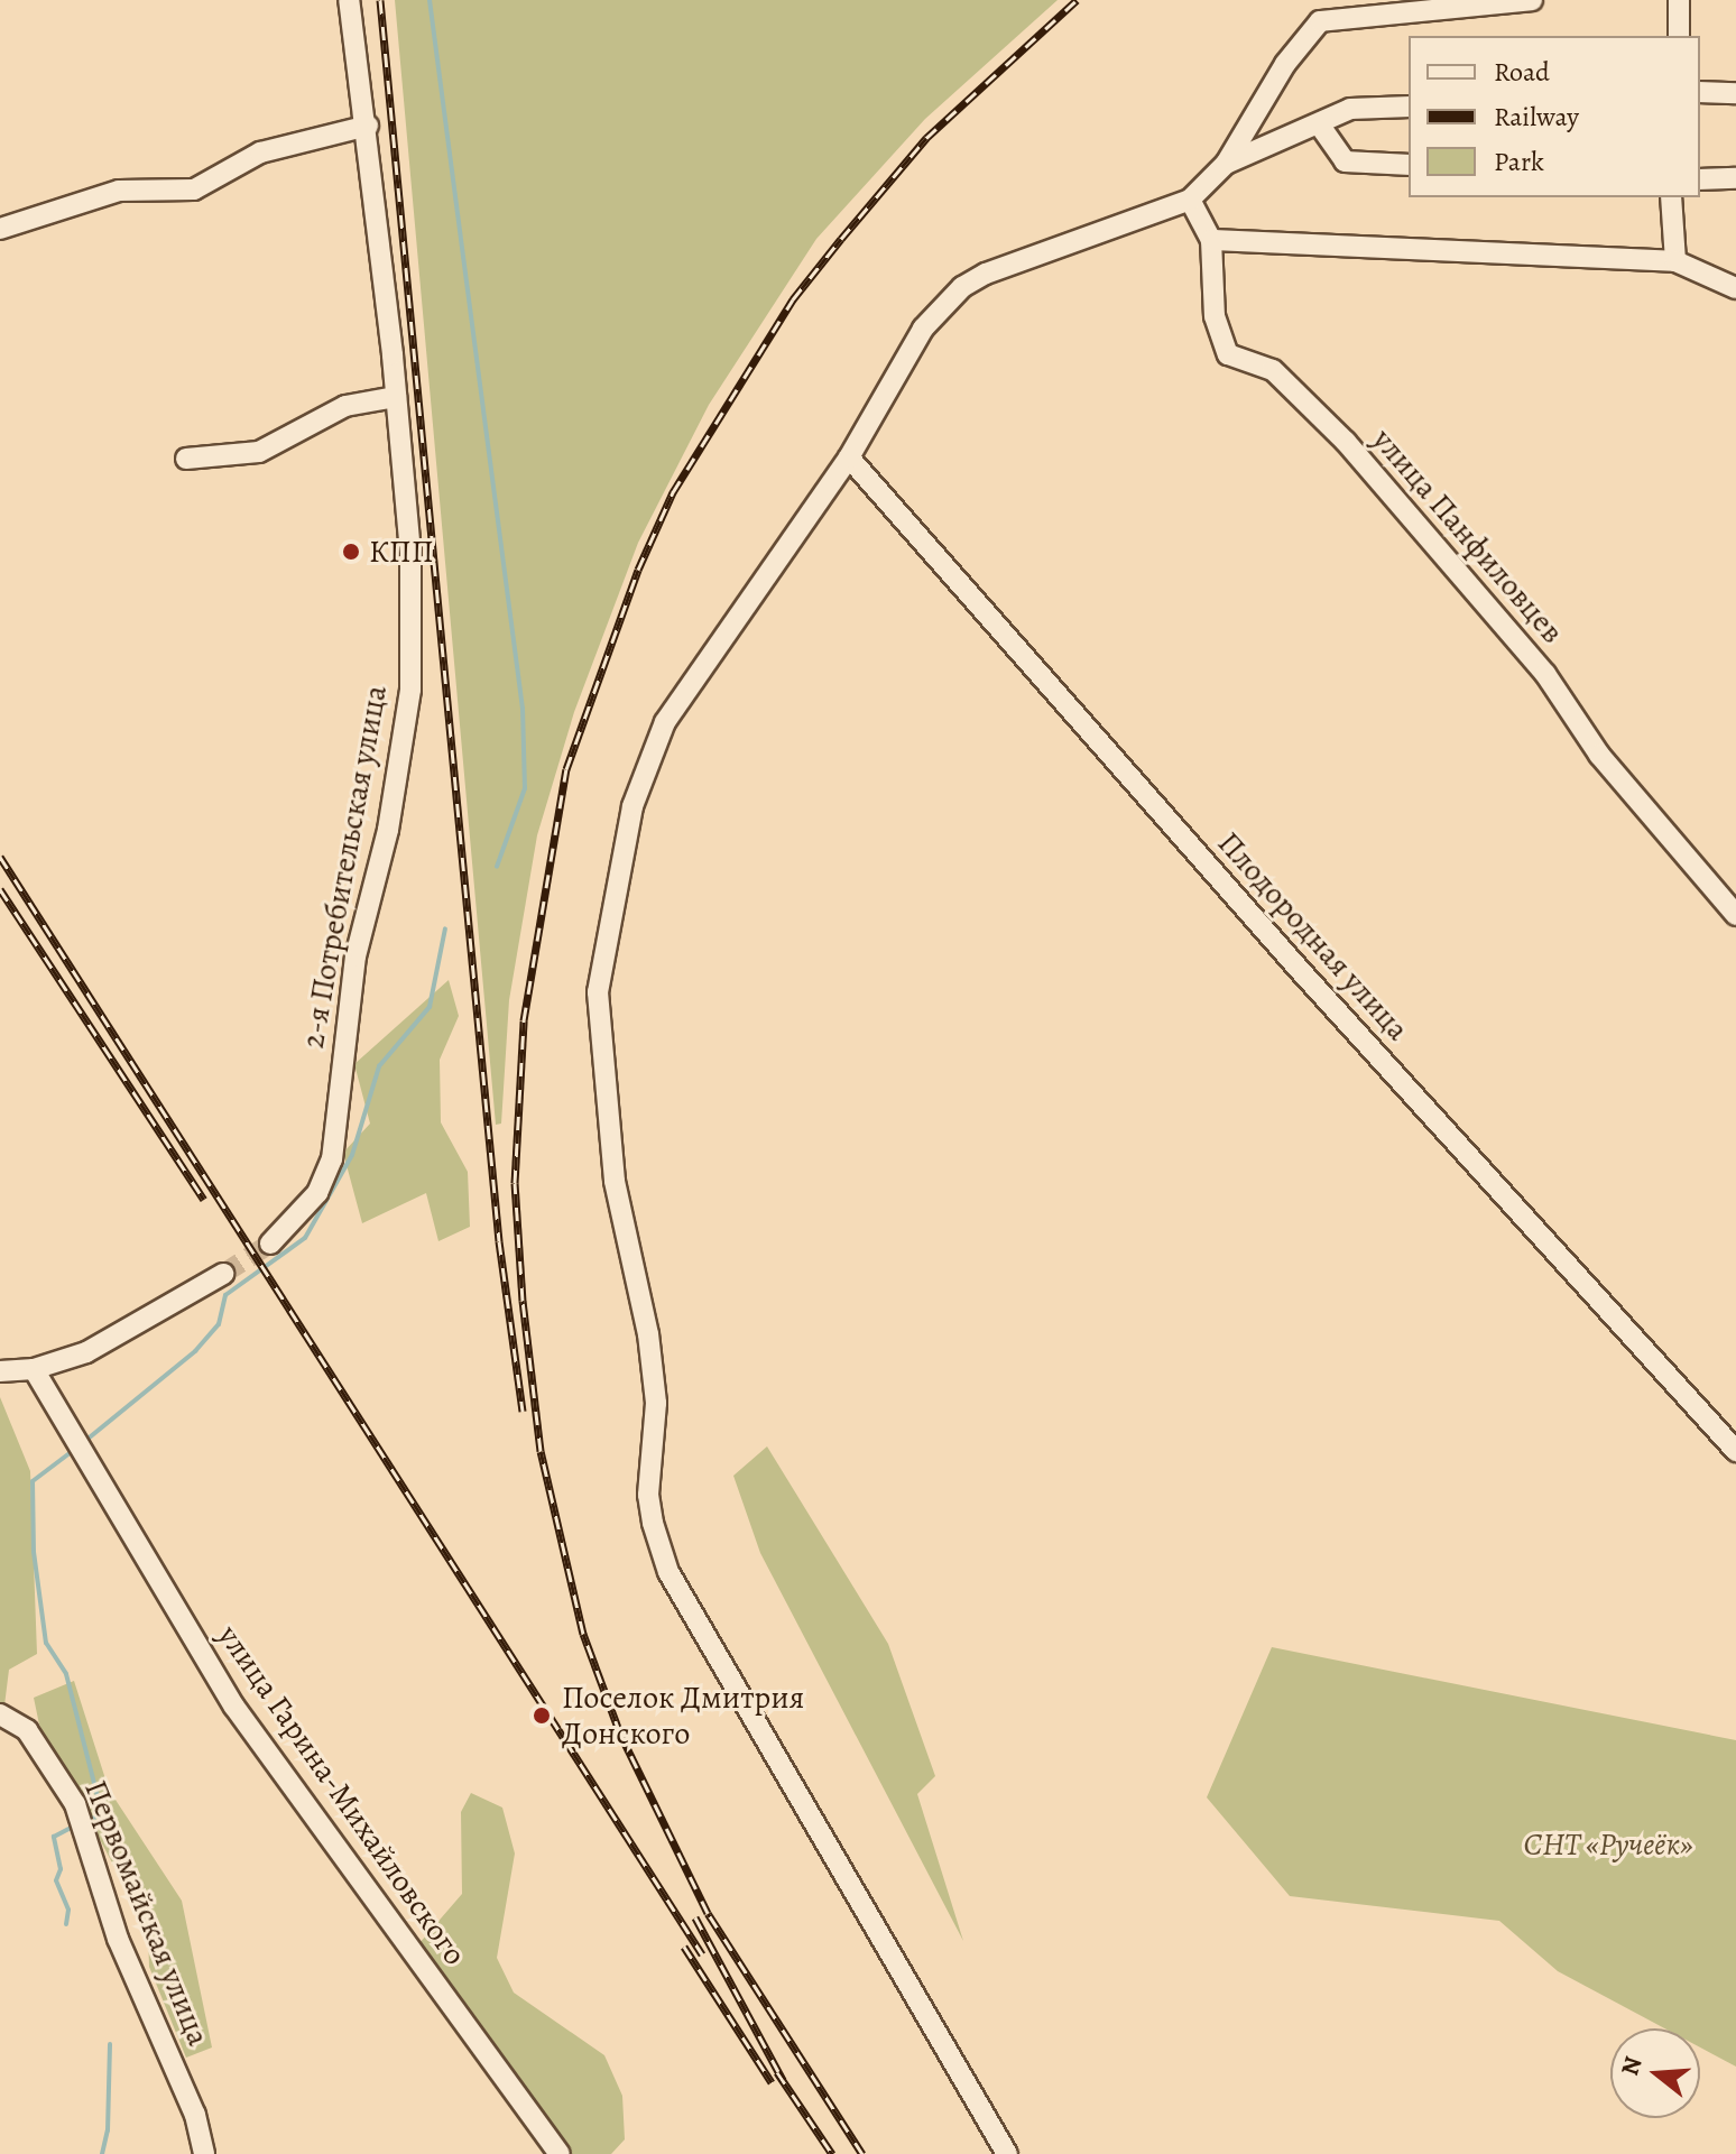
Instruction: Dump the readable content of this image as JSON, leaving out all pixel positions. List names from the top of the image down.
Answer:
{
  "streets": {
    "street": [
      "улица Панфиловцев",
      "2-я Потребительская улица",
      "Плодородная улица",
      "улица Гарина-Михайловского",
      "Первомайская улица"
    ]
  },
  "parks": ["СНТ «Ручеёк»"],
  "places": ["КПП", "Поселок Дмитрия Донского"],
  "legend": ["Road", "Railway", "Park"],
  "north": "left"
}
